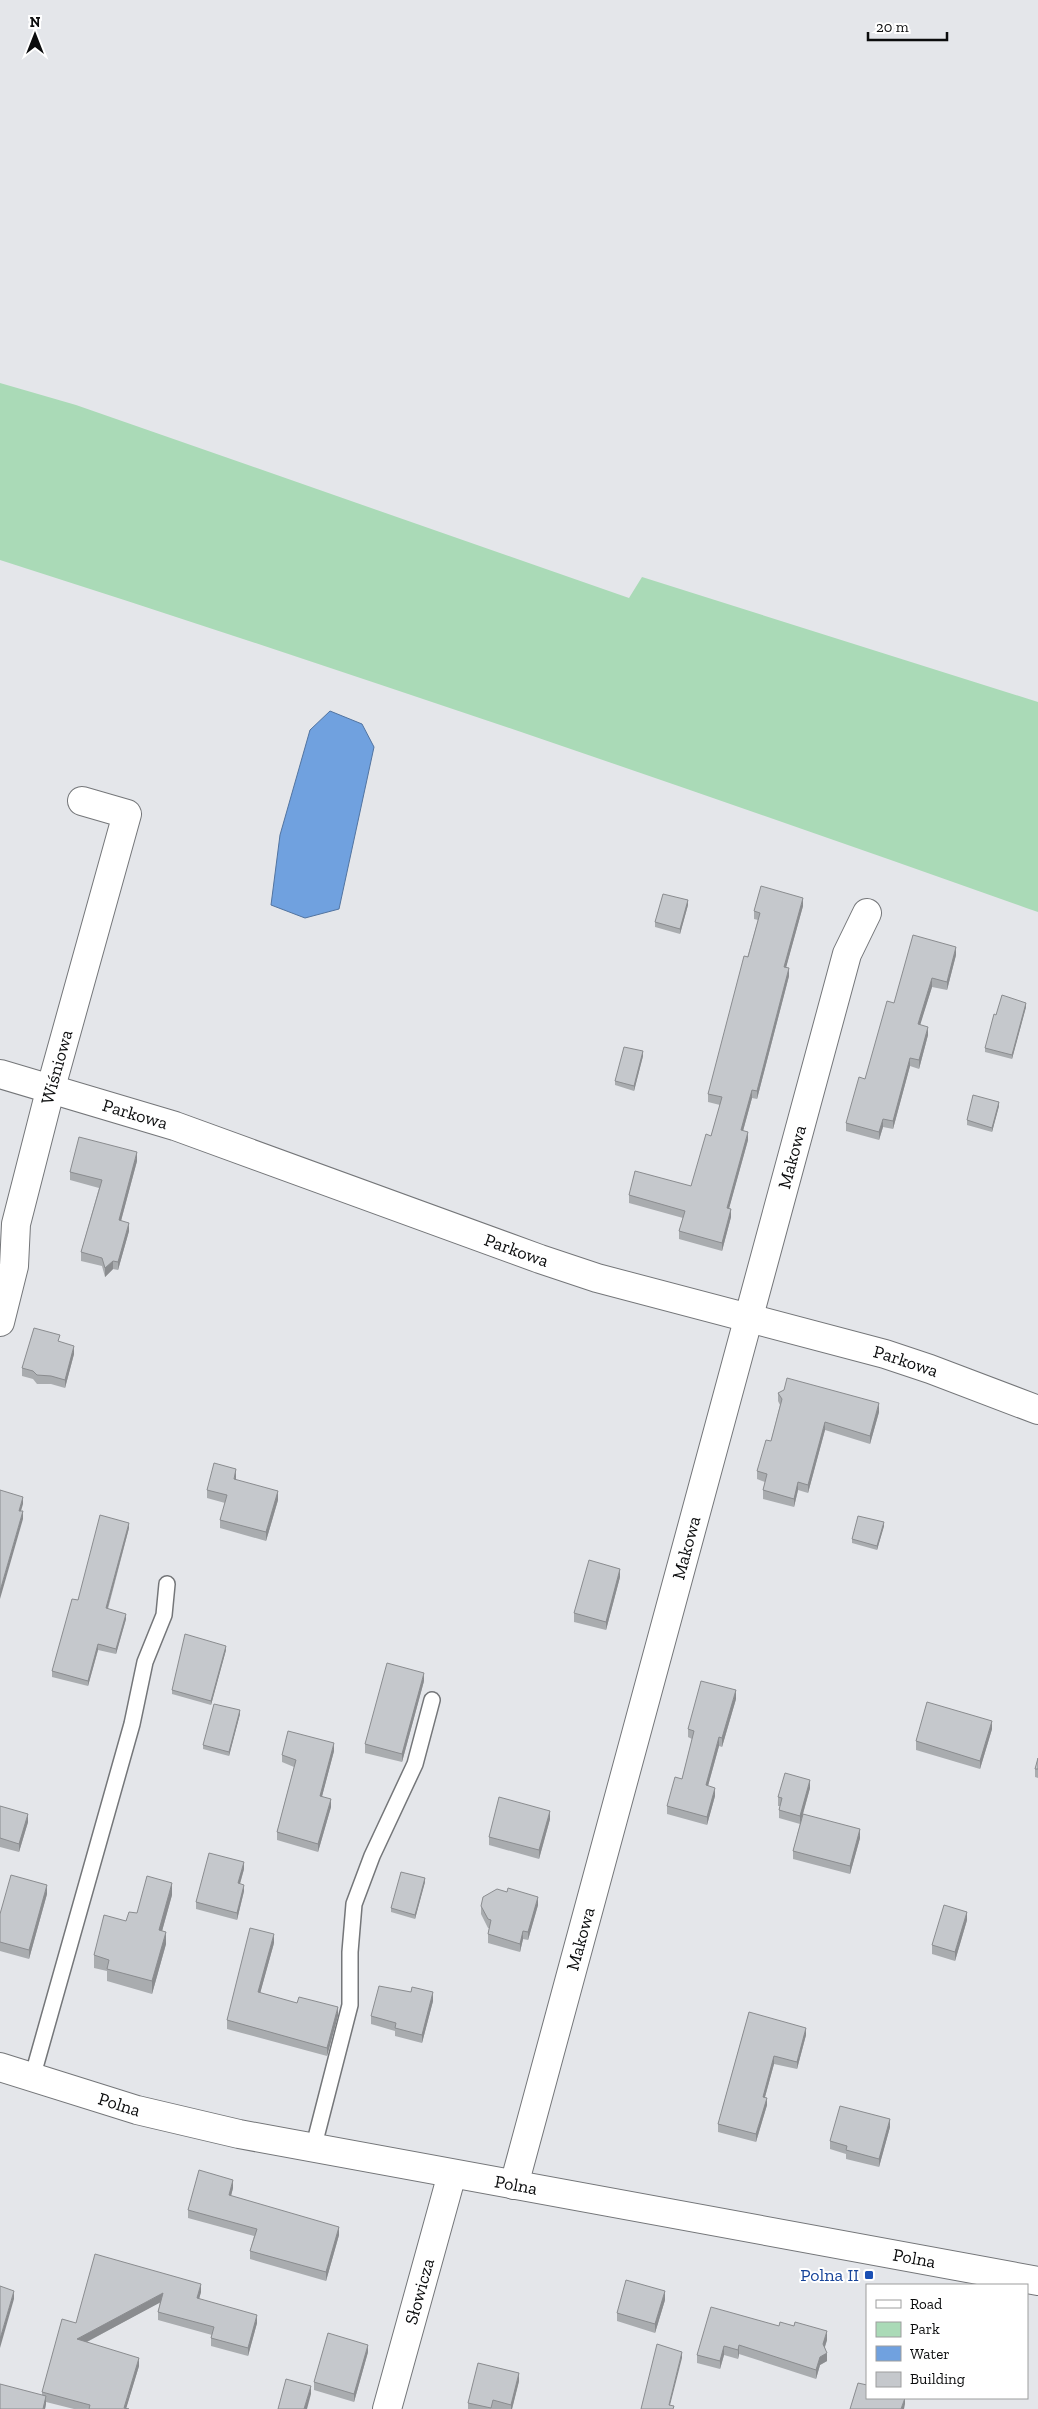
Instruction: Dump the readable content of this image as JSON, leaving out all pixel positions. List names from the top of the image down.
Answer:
{
  "streets": {
    "street": [
      "Wiśniowa",
      "Parkowa",
      "Makowa",
      "Polna",
      "Słowicza"
    ]
  },
  "crossings": [
    ["Wiśniowa", "Parkowa"],
    ["Parkowa", "Makowa"],
    ["Makowa", "Polna"],
    ["Polna", "Słowicza"]
  ],
  "places": {
    "transit": ["Polna II"]
  },
  "legend": [
    "Road",
    "Park",
    "Water",
    "Building"
  ],
  "scale_bar": "20 m",
  "north": "top"
}
